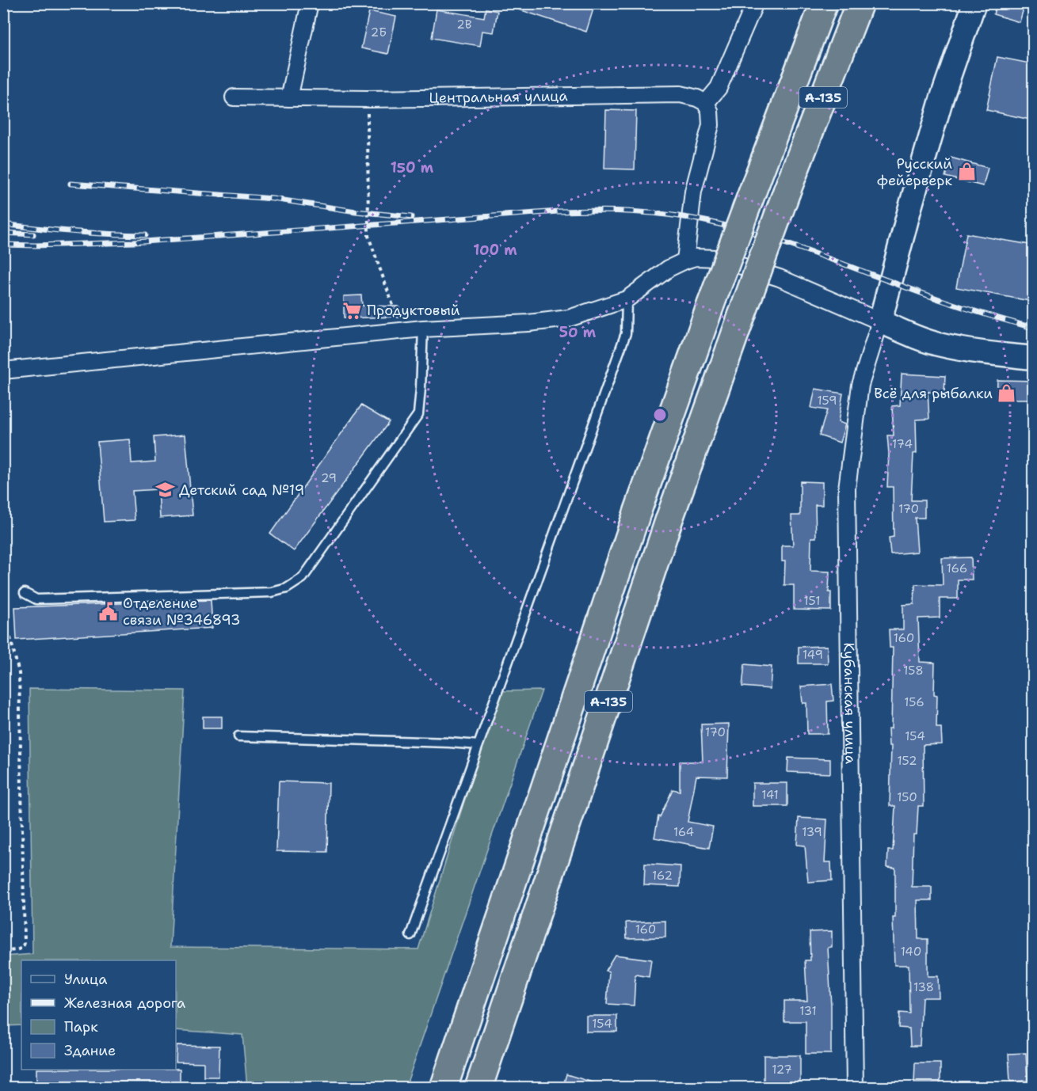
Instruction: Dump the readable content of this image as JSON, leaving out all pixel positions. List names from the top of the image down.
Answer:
{
  "streets": {
    "highway": ["А-135"],
    "street": ["Центральная улица", "Кубанская улица"]
  },
  "places": {
    "shop": ["Русский фейерверк", "Всё для рыбалки"],
    "supermarket": ["Продуктовый"],
    "school or university": ["Детский сад №19"],
    "public building": ["Отделение связи №346893"]
  },
  "house_numbers": [
    "2В",
    "2Б",
    "159",
    "174",
    "29",
    "170",
    "166",
    "151",
    "160",
    "149",
    "158",
    "156",
    "170",
    "154",
    "152",
    "141",
    "150",
    "164",
    "139",
    "162",
    "160",
    "140",
    "138",
    "131",
    "154",
    "127"
  ],
  "legend": [
    "Улица",
    "Железная дорога",
    "Парк",
    "Здание"
  ],
  "rings": ["150 m", "100 m", "50 m"]
}
